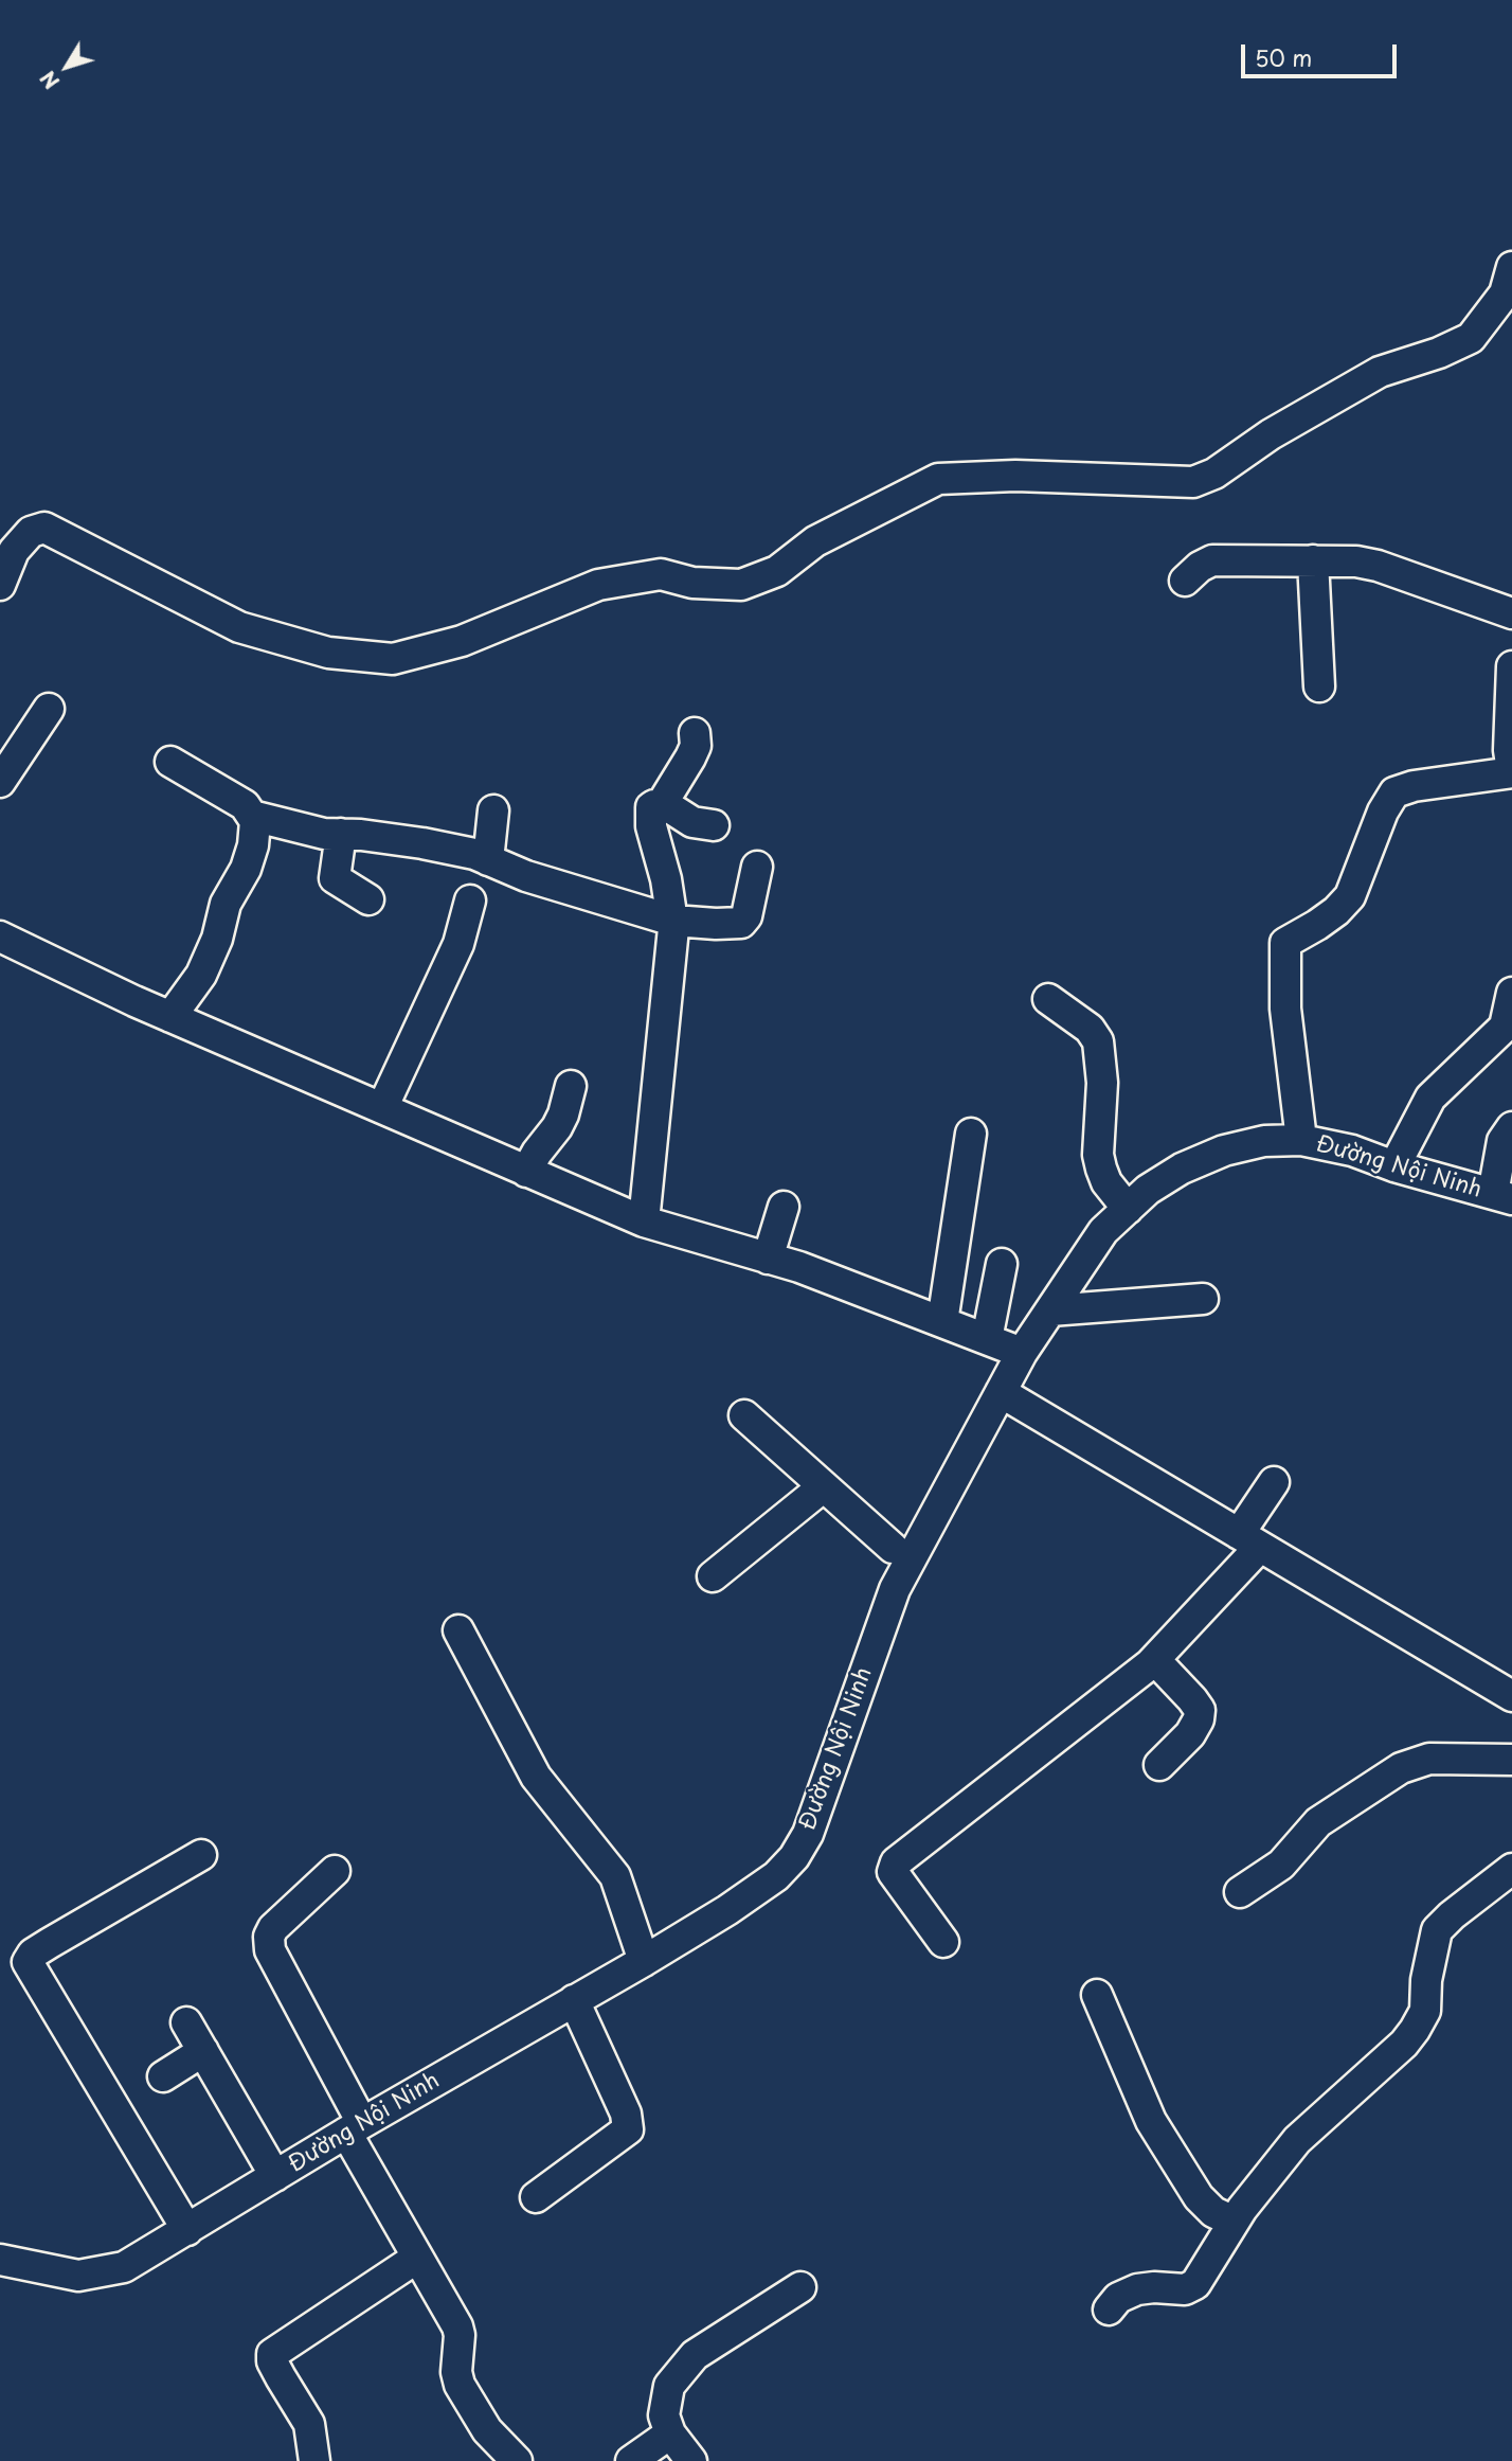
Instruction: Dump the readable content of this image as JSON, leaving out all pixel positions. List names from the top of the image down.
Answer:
{
  "streets": {
    "street": ["Đường Nội Ninh"]
  },
  "scale_bar": "50 m",
  "north": "bottom left"
}
